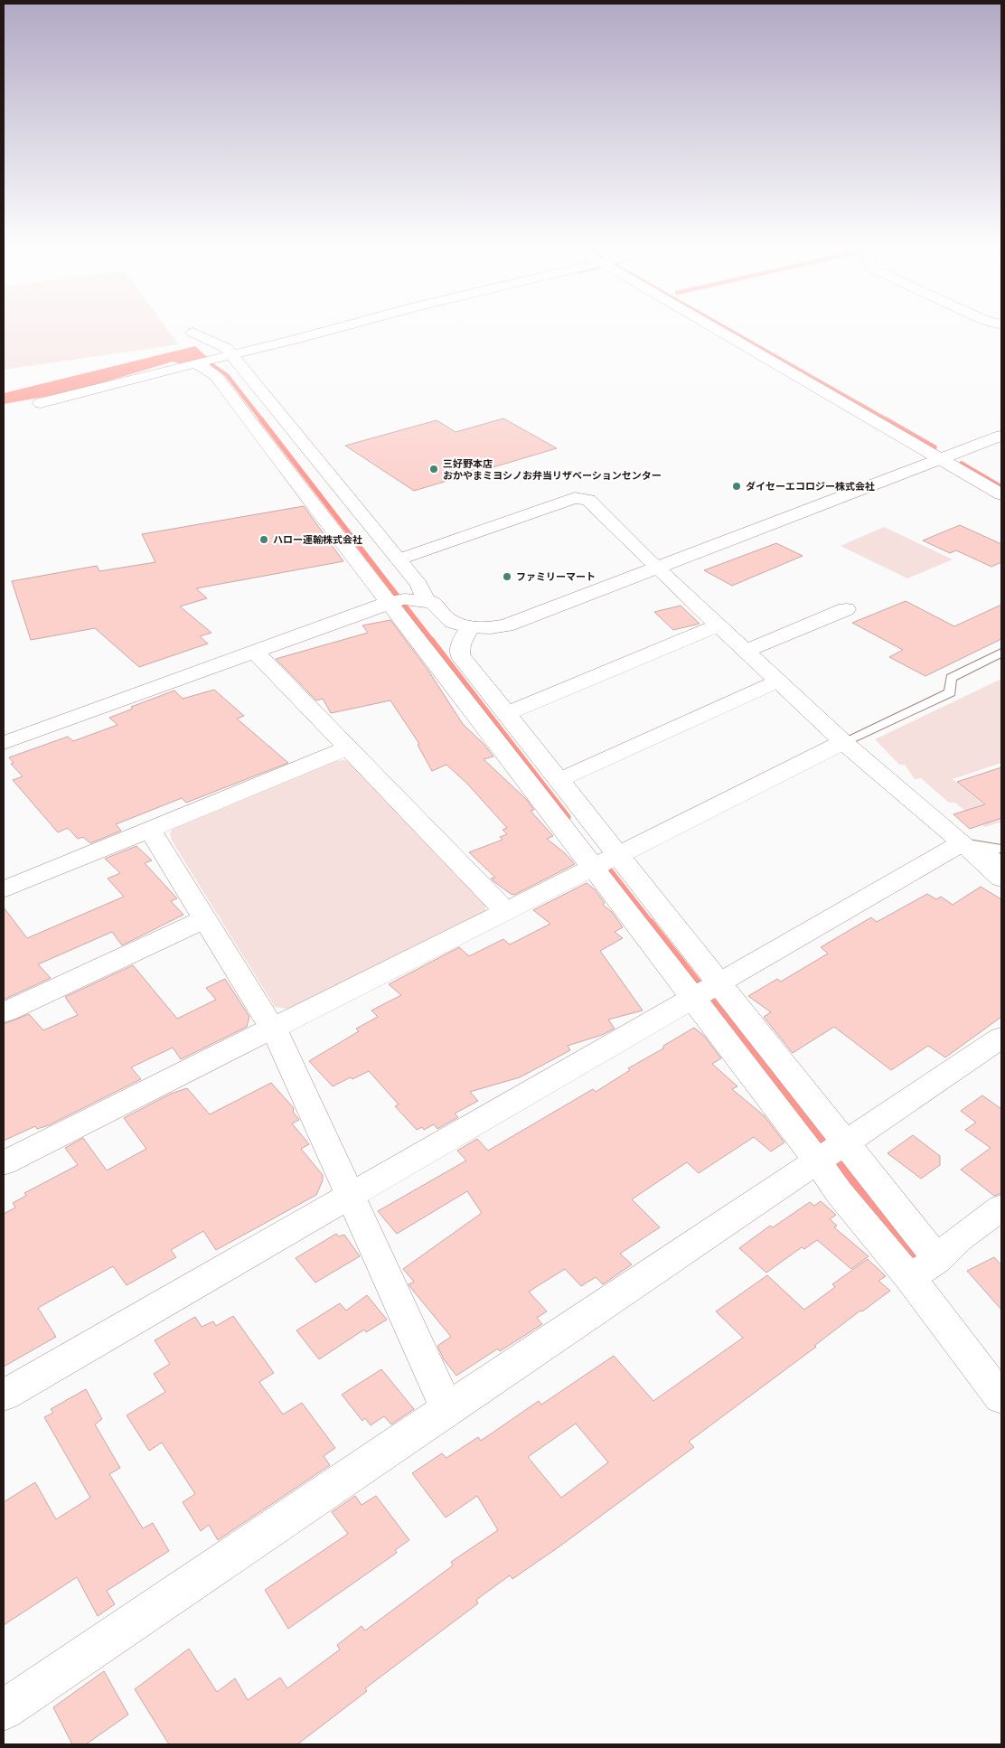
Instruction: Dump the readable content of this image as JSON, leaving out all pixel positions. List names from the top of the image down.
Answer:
{
  "places": [
    "三好野本店 おかやまミヨシノお弁当リザベーションセンター",
    "ダイセーエコロジー株式会社",
    "ハロー運輸株式会社",
    "ファミリーマート"
  ]
}
